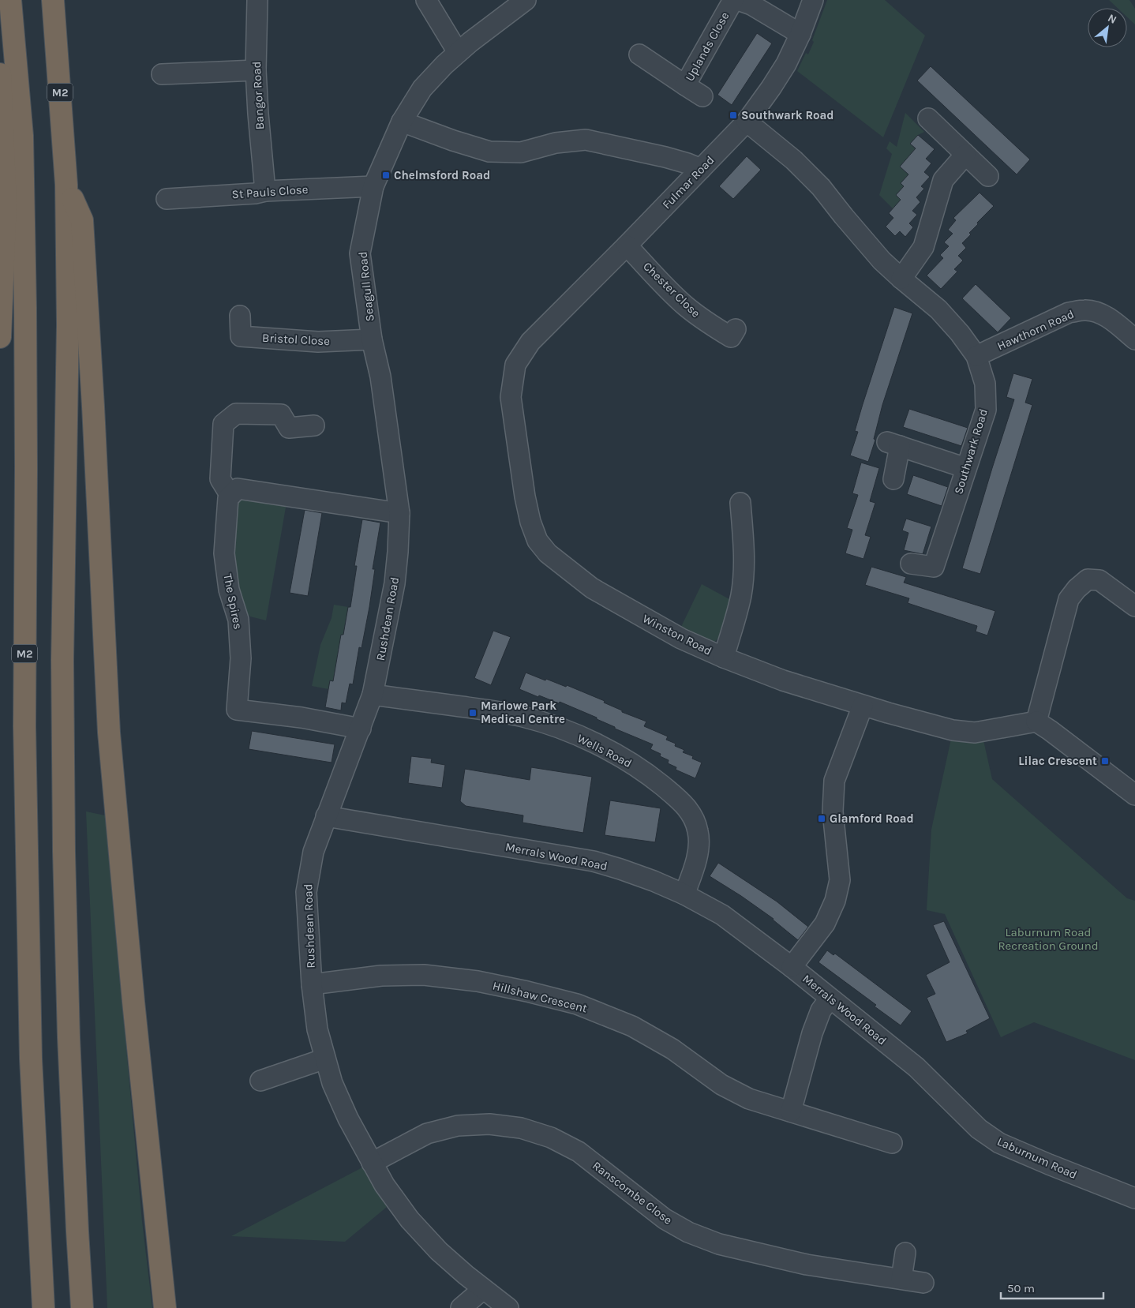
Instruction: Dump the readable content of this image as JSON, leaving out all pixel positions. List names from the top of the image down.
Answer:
{
  "streets": {
    "highway": ["M2"],
    "street": [
      "Uplands Close",
      "Bangor Road",
      "Fulmar Road",
      "St Pauls Close",
      "Seagull Road",
      "Chester Close",
      "Hawthorn Road",
      "Bristol Close",
      "Southwark Road",
      "The Spires",
      "Rushdean Road",
      "Winston Road",
      "Wells Road",
      "Merrals Wood Road",
      "Hillshaw Crescent",
      "Laburnum Road",
      "Ranscombe Close"
    ]
  },
  "crossings": [
    ["Uplands Close", "Fulmar Road"],
    ["Bangor Road", "St Pauls Close"],
    ["Fulmar Road", "Chester Close"],
    ["Fulmar Road", "Southwark Road"],
    ["Fulmar Road", "Winston Road"],
    ["St Pauls Close", "Seagull Road"],
    ["Seagull Road", "Bristol Close"],
    ["Seagull Road", "Rushdean Road"],
    ["Hawthorn Road", "Southwark Road"],
    ["The Spires", "Rushdean Road"],
    ["Rushdean Road", "Wells Road"],
    ["Rushdean Road", "Merrals Wood Road"],
    ["Rushdean Road", "Hillshaw Crescent"],
    ["Rushdean Road", "Ranscombe Close"],
    ["Wells Road", "Merrals Wood Road"],
    ["Merrals Wood Road", "Laburnum Road"]
  ],
  "parks": ["Laburnum Road Recreation Ground"],
  "places": {
    "transit": [
      "Southwark Road",
      "Chelmsford Road",
      "Marlowe Park Medical Centre",
      "Lilac Crescent",
      "Glamford Road"
    ]
  },
  "scale_bar": "50 m",
  "north": "top right"
}
